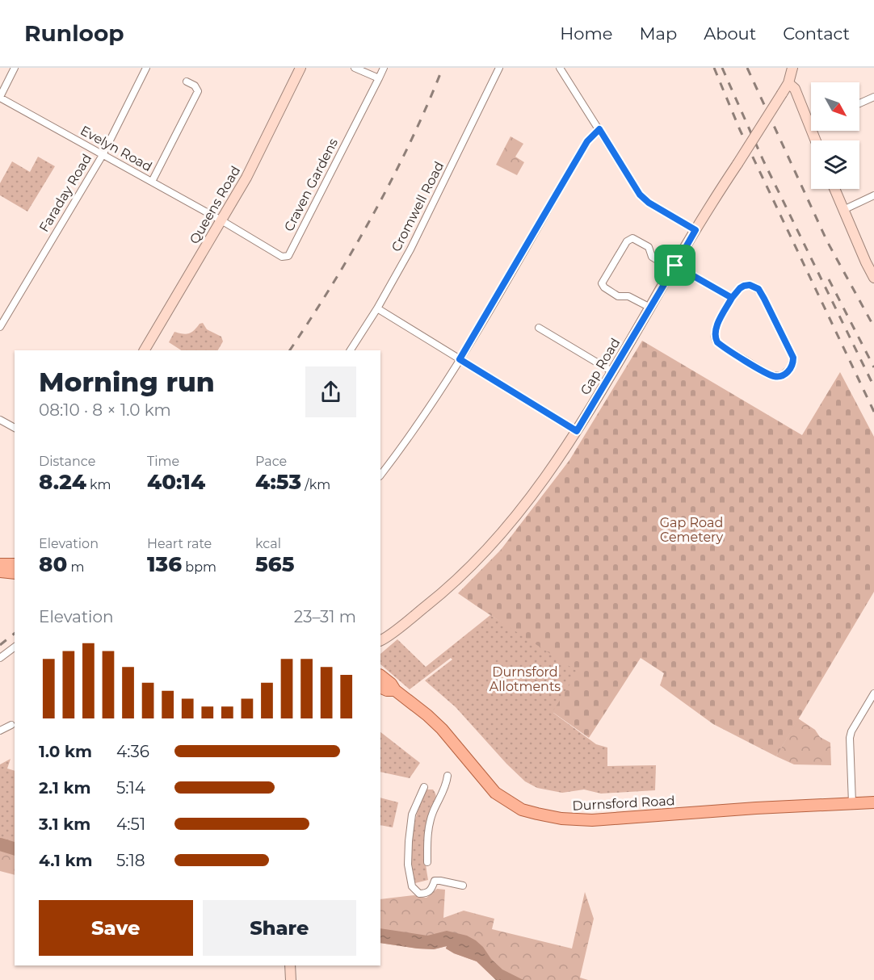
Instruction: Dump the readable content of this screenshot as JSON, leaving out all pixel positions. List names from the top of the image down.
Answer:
{
  "streets": {
    "main road": ["Queens Road", "Gap Road", "Durnsford Road"],
    "street": [
      "Evelyn Road",
      "Craven Gardens",
      "Faraday Road",
      "Cromwell Road"
    ]
  },
  "crossings": [
    ["Evelyn Road", "Craven Gardens"],
    ["Evelyn Road", "Faraday Road"],
    ["Evelyn Road", "Queens Road"],
    ["Craven Gardens", "Queens Road"]
  ],
  "parks": ["Gap Road Cemetery", "Durnsford Allotments"],
  "north": "bottom right",
  "page": {
    "header": "Runloop",
    "nav": [
      "Home",
      "Map",
      "About",
      "Contact"
    ],
    "heading": ["Morning run", "08:10 · 8 × 1.0 km"],
    "stats": [
      ["Distance", "8.24 km"],
      ["Time", "40:14"],
      ["Pace", "4:53 /km"],
      ["Elevation", "80 m"],
      ["Heart rate", "136 bpm"],
      ["kcal", "565"]
    ],
    "chart": ["Elevation", "23–31 m"],
    "list": [
      {
        "name": "1.0 km",
        "note": "4:36"
      },
      {
        "name": "2.1 km",
        "note": "5:14"
      },
      {
        "name": "3.1 km",
        "note": "4:51"
      },
      {
        "name": "4.1 km",
        "note": "5:18"
      }
    ],
    "buttons": ["Save", "Share"]
  }
}
